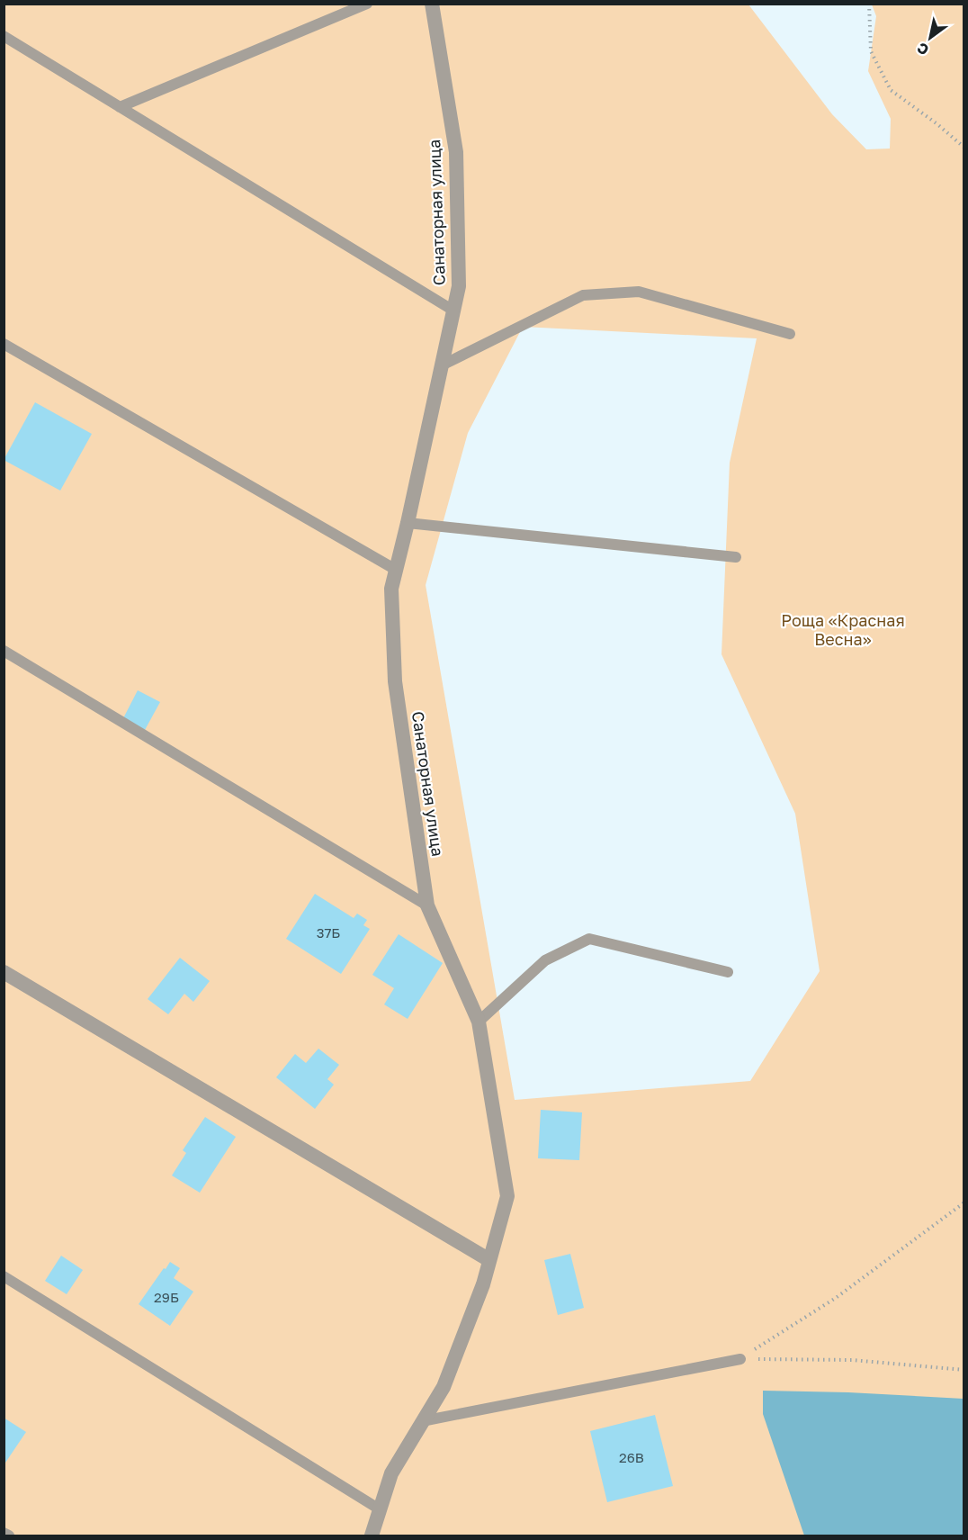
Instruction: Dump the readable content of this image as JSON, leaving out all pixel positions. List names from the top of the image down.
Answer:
{
  "streets": {
    "street": ["Санаторная улица"]
  },
  "parks": ["Роща «Красная Весна»"],
  "house_numbers": ["37Б", "29Б", "26В"],
  "north": "bottom left"
}
